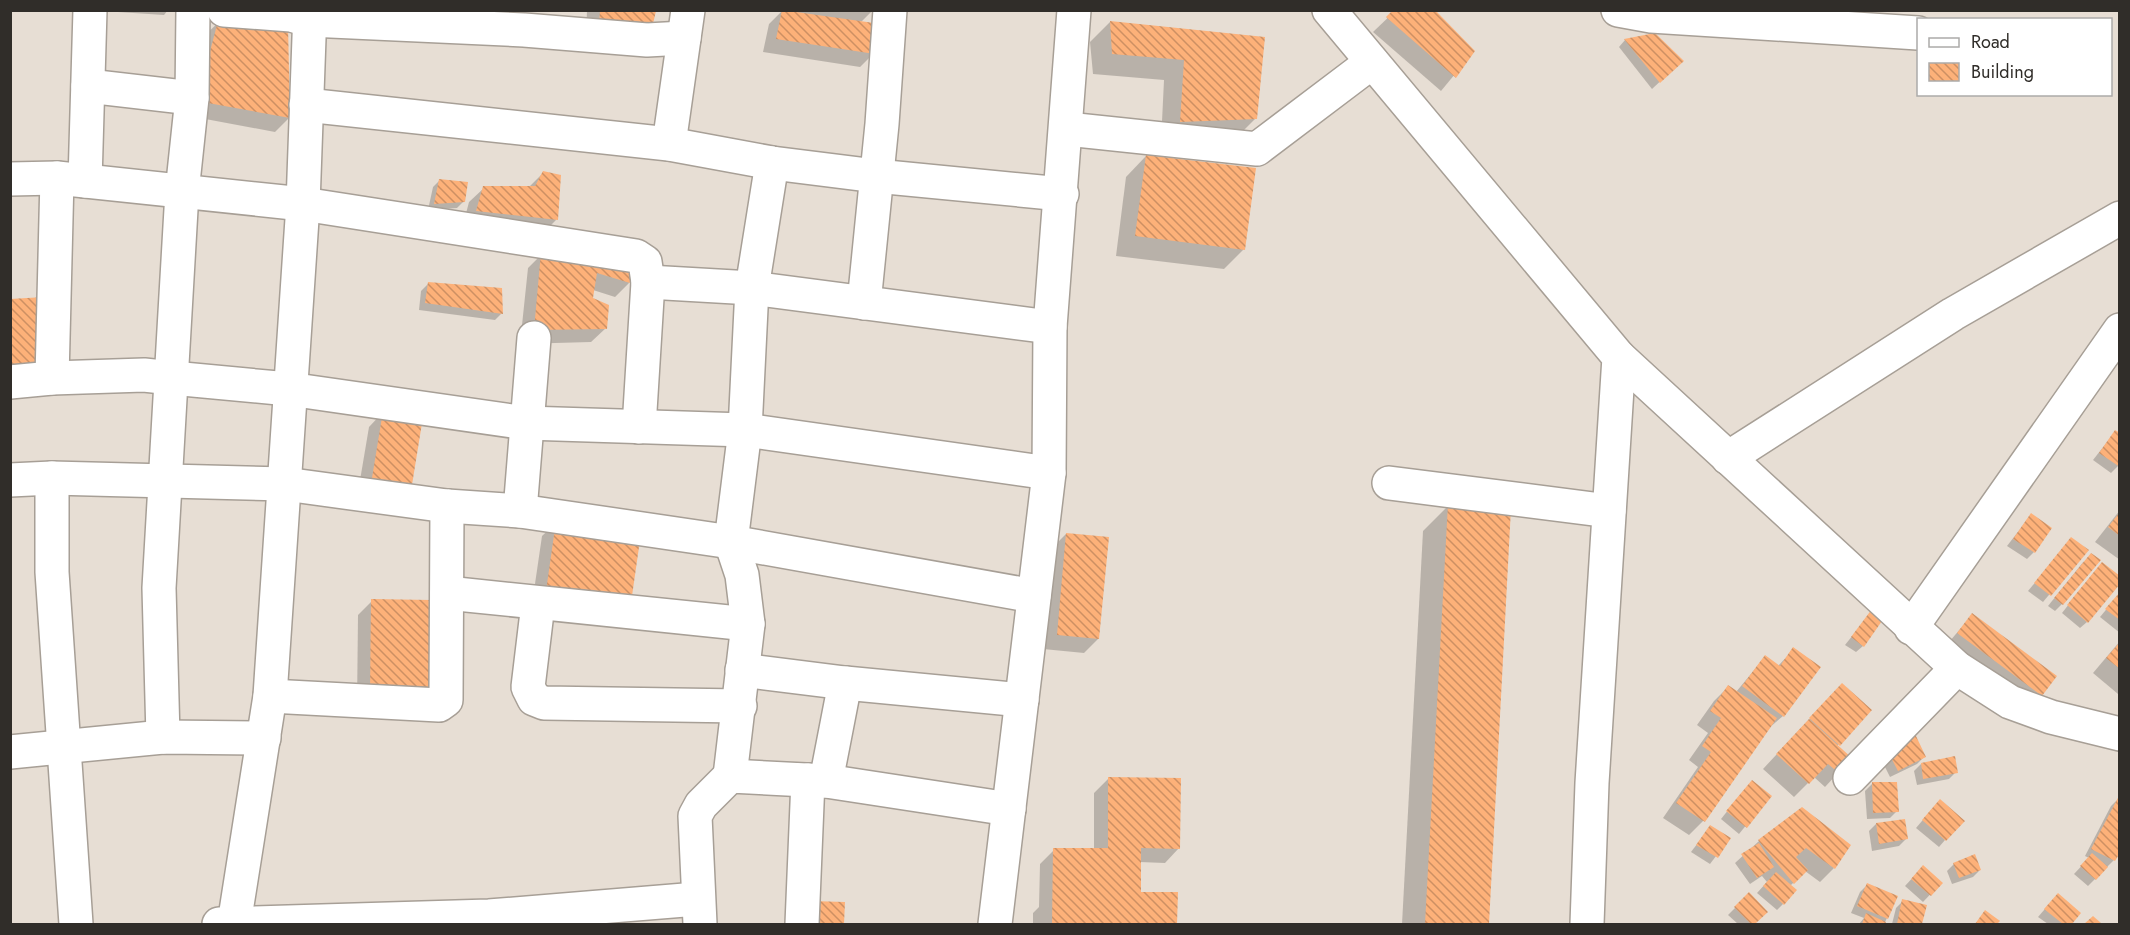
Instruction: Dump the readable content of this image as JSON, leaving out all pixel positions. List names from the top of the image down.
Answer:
{
  "legend": ["Road", "Building"]
}
